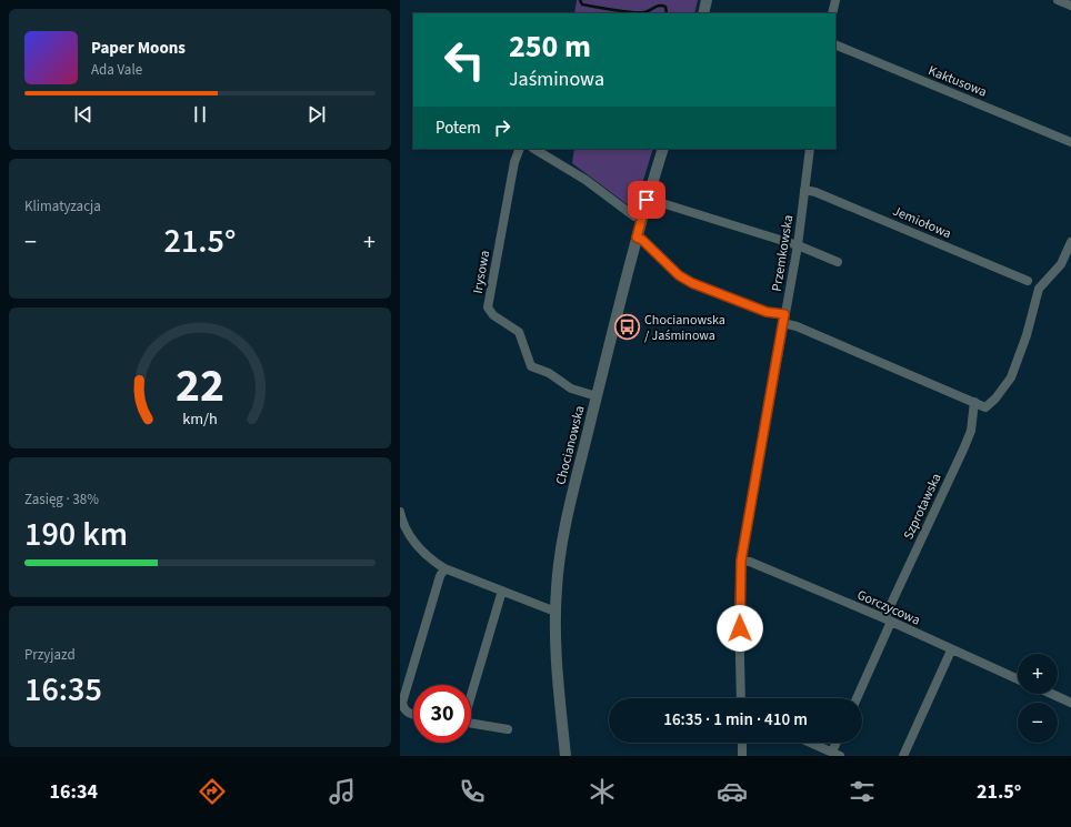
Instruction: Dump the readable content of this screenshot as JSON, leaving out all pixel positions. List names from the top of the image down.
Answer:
{
  "streets": {
    "street": [
      "Kaktusowa",
      "Jemiołowa",
      "Przemkowska",
      "Irysowa",
      "Chocianowska",
      "Szprotawska",
      "Gorczycowa"
    ]
  },
  "crossings": [
    ["Jemiołowa", "Przemkowska"],
    ["Przemkowska", "Gorczycowa"],
    ["Irysowa", "Chocianowska"],
    ["Szprotawska", "Gorczycowa"]
  ],
  "places": {
    "bus stop": ["Chocianowska / Jaśminowa"]
  },
  "page": {
    "turn": ["250 m", "Jaśminowa"],
    "song": ["Paper Moons", "Ada Vale"],
    "then": "Potem",
    "tile": [
      "Klimatyzacja",
      ["Zasięg · 38%", "190 km"],
      ["Przyjazd", "16:35"]
    ],
    "heat": ["−", "21.5°", "+"],
    "map_buttons": ["+", "−"],
    "limit": "30",
    "trip": "16:35 · 1 min · 410 m",
    "tabs": ["16:34", "21.5°"],
    "gauge": ["22", "km/h"]
  }
}
